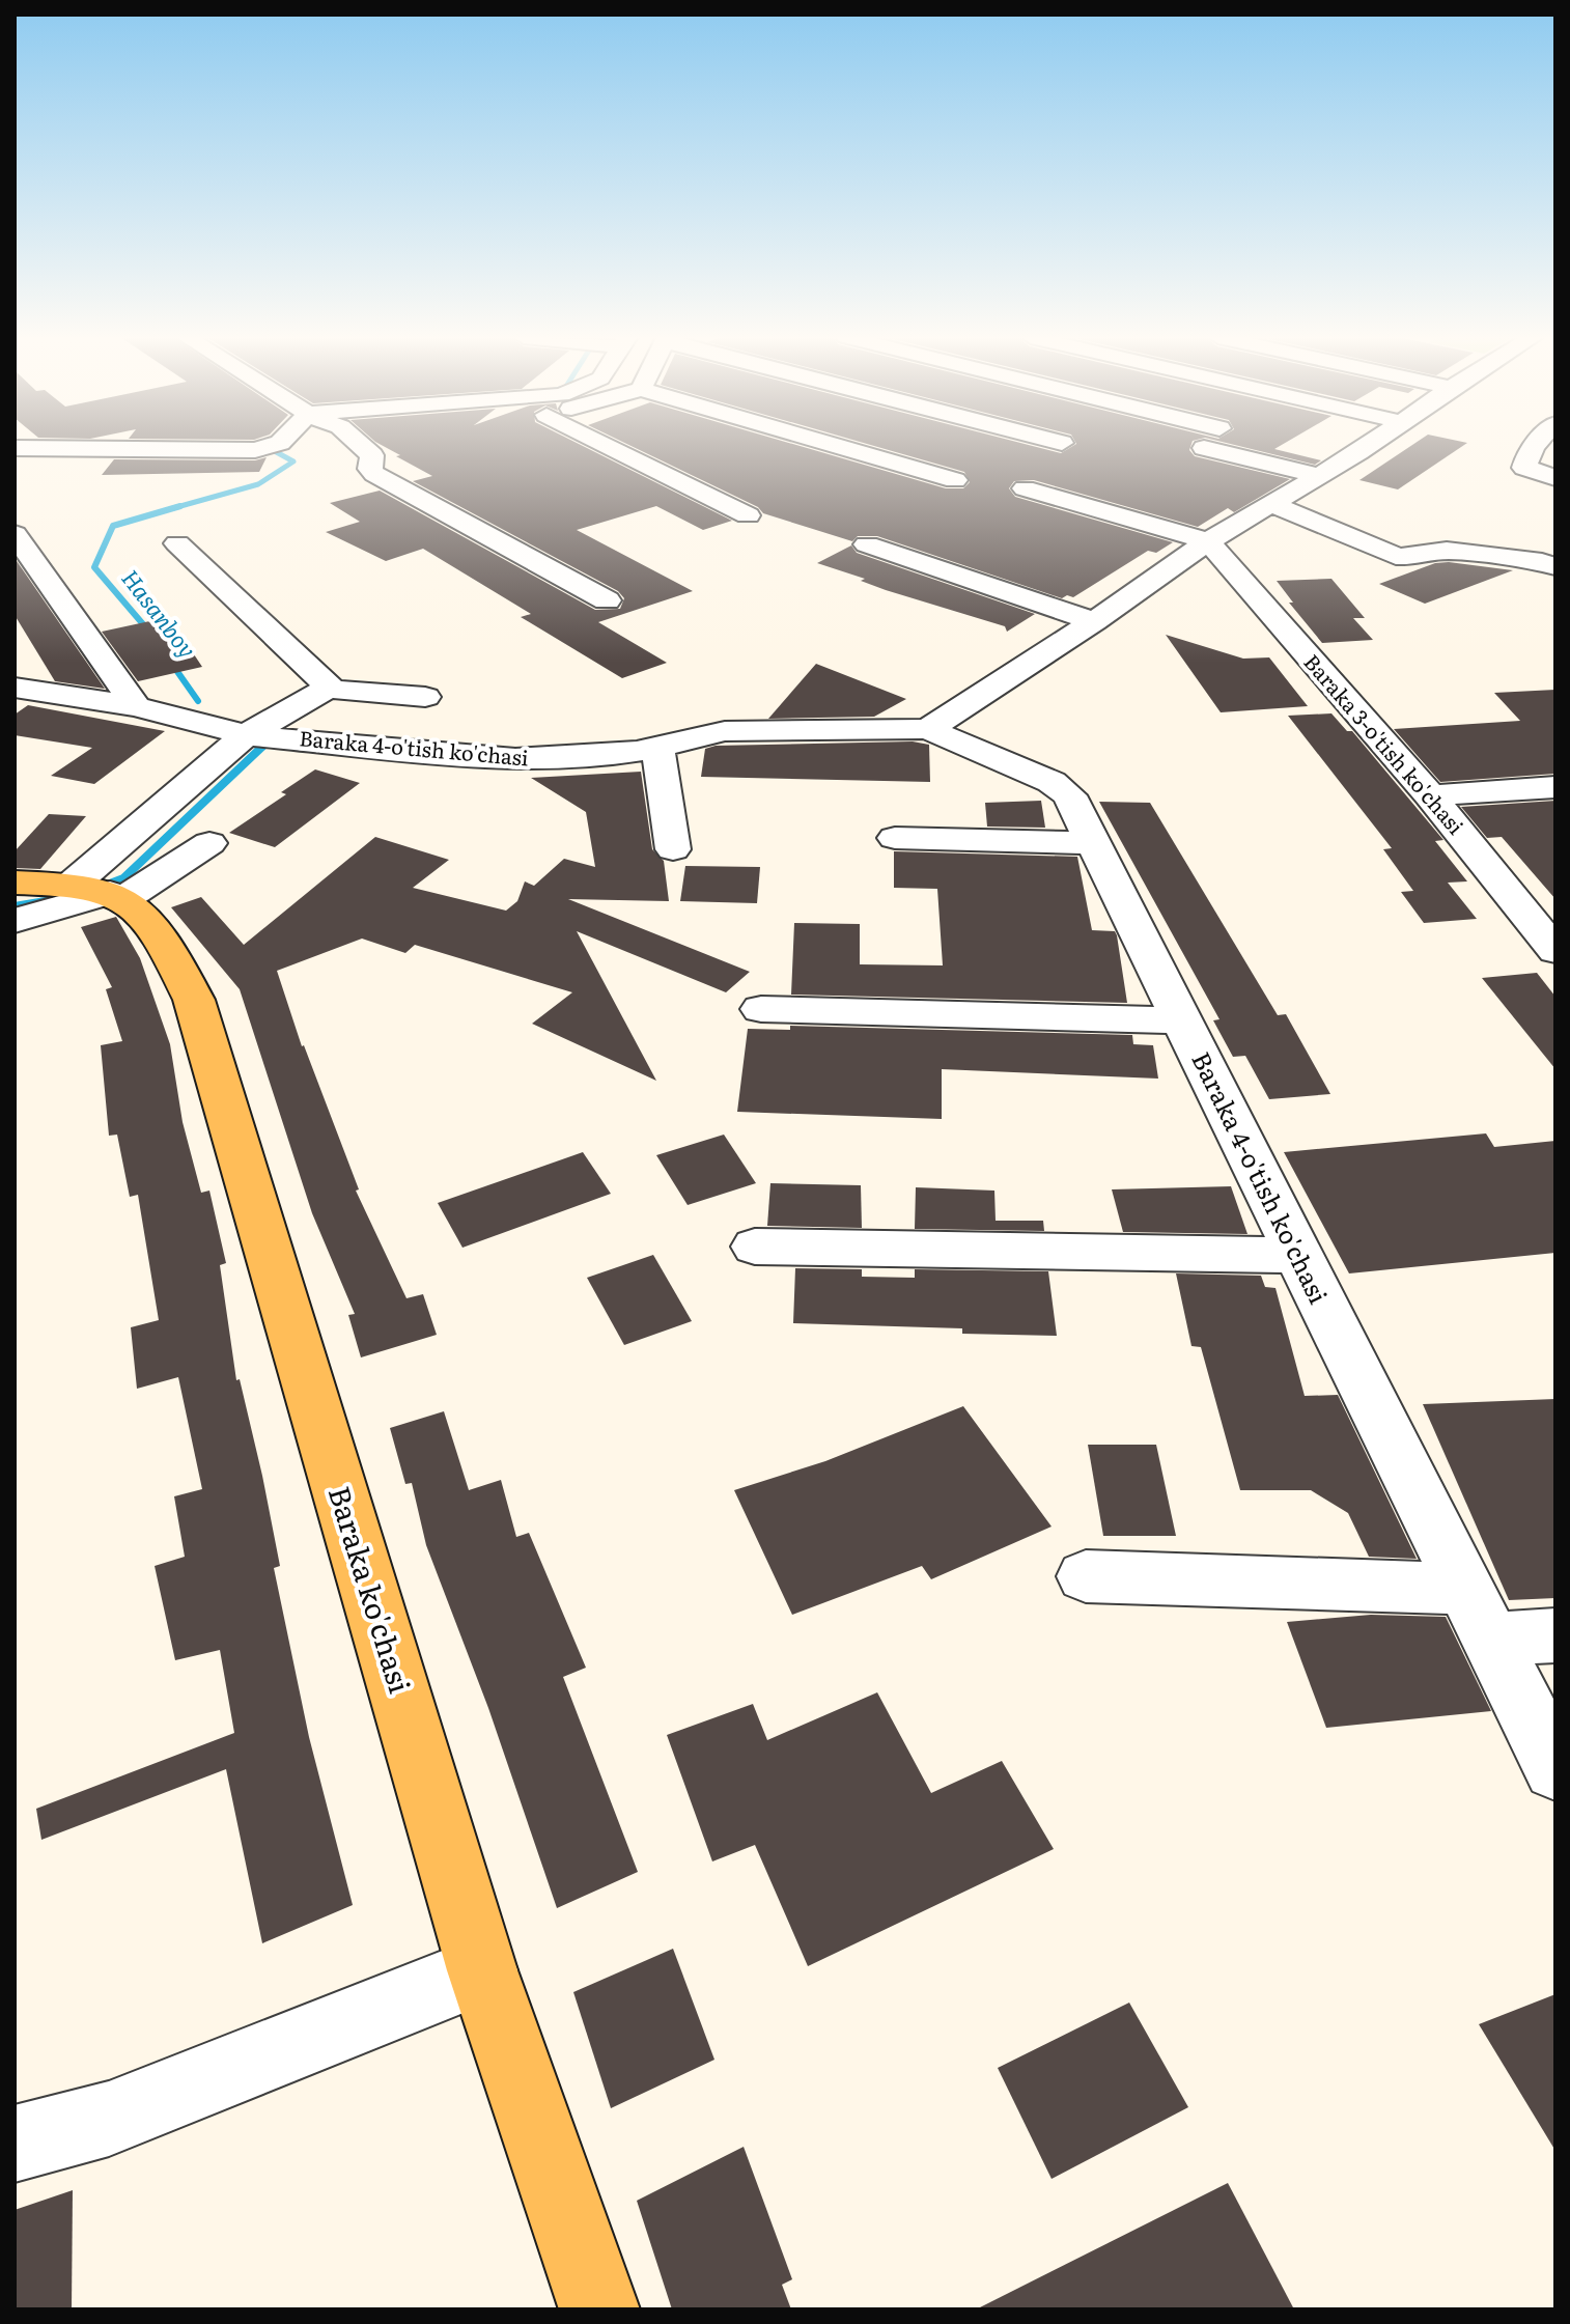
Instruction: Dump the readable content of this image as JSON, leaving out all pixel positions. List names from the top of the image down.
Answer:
{
  "streets": {
    "main road": ["Baraka ko'chasi"],
    "street": ["Baraka 3-o'tish ko'chasi", "Baraka 4-o'tish ko'chasi"]
  },
  "water": ["Hasanboy"]
}
